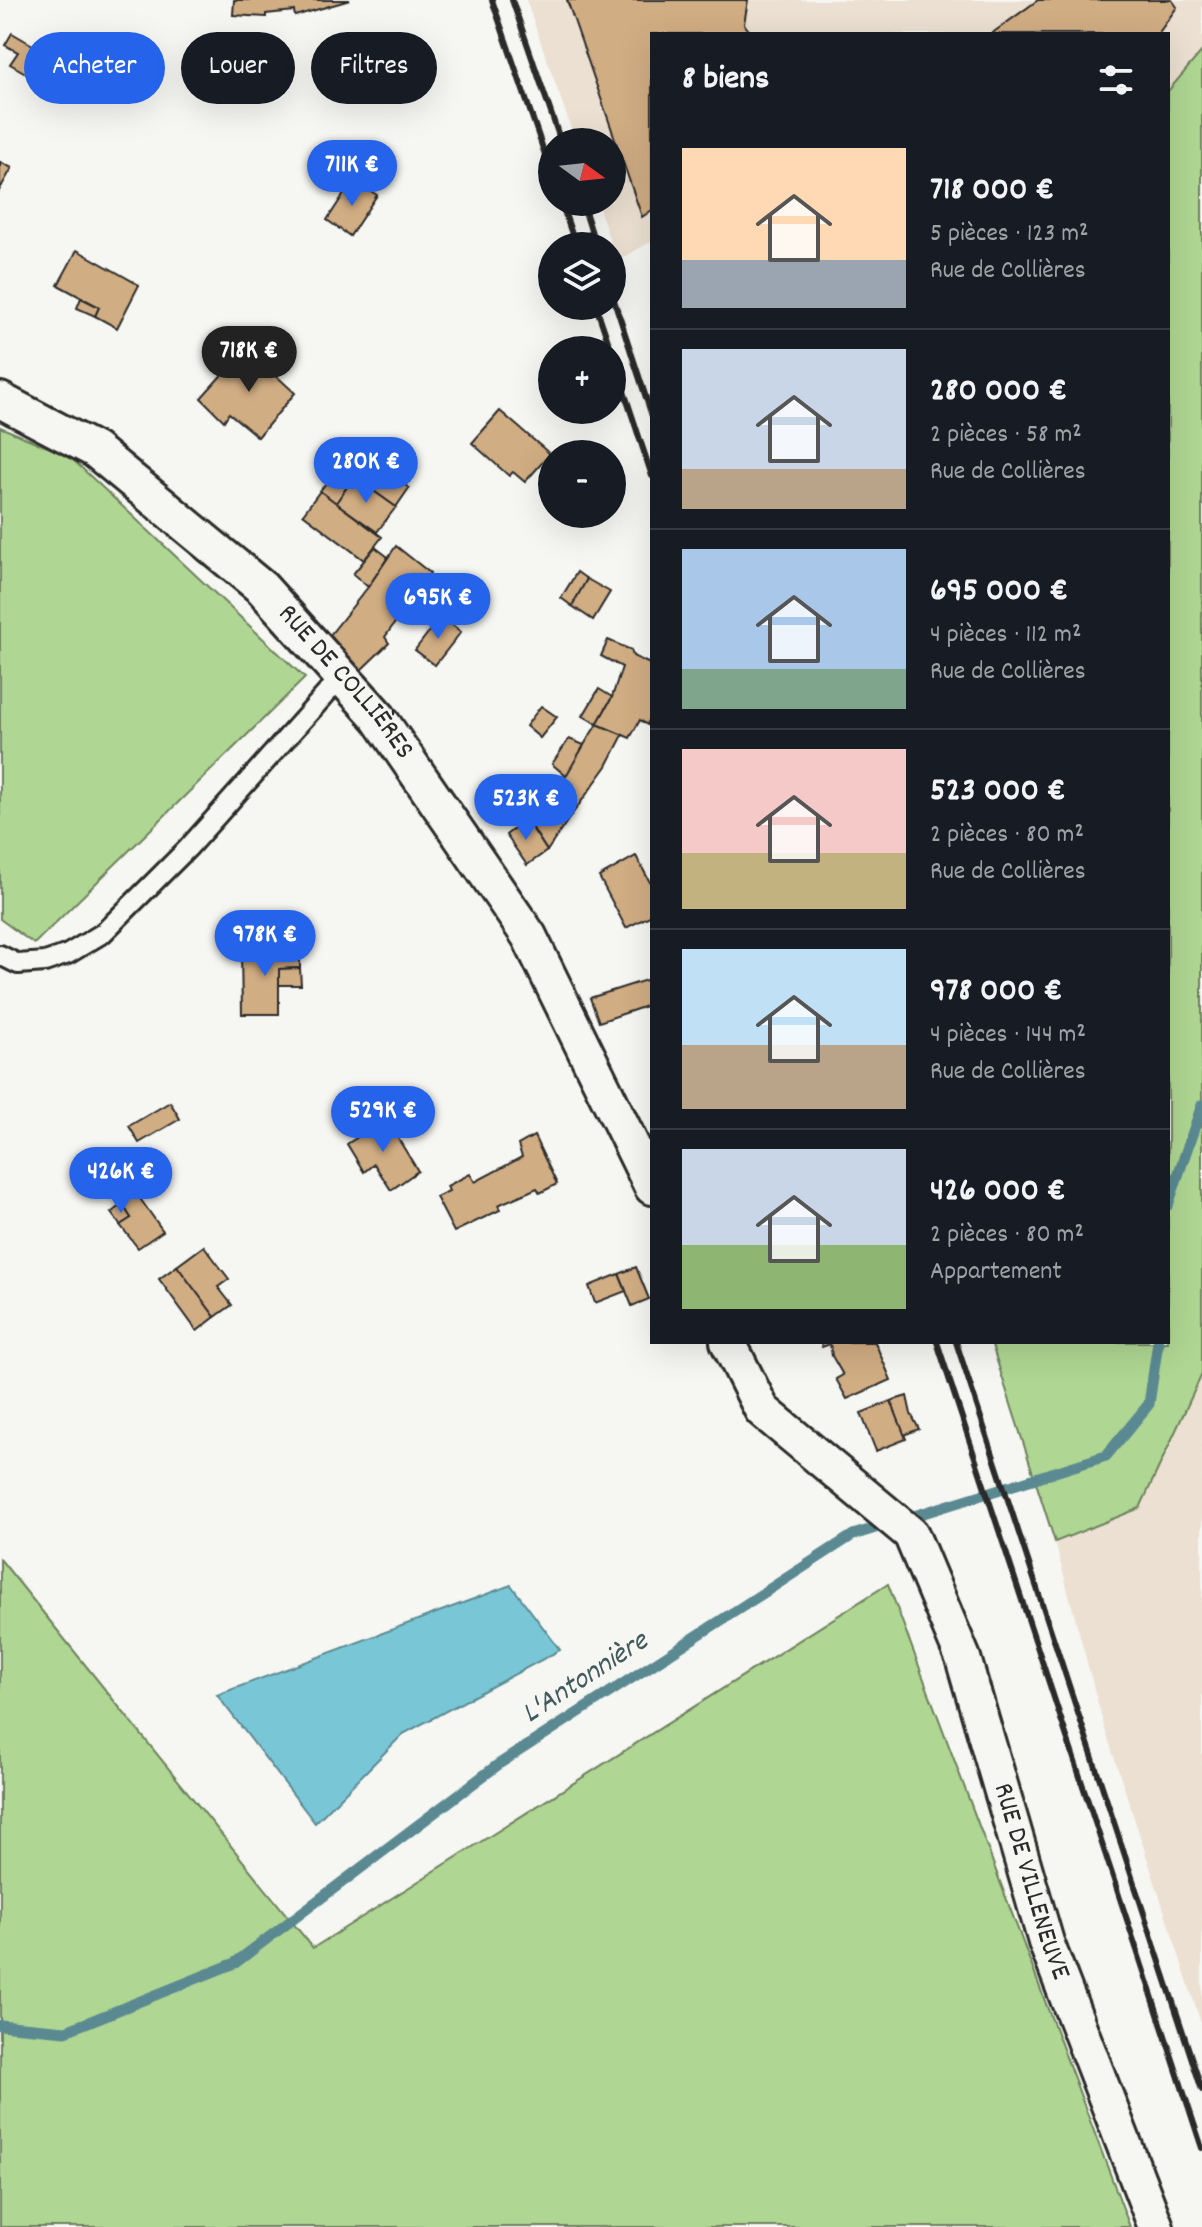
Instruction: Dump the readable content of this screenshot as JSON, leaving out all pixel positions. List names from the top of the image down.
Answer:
{
  "streets": {
    "street": ["RUE DE COLLIÈRES", "RUE DE VILLENEUVE"]
  },
  "water": ["L'Antonnière"],
  "north": "right",
  "page": {
    "chip": ["Acheter", "Louer", "Filtres"],
    "heading": "8 biens",
    "map_buttons": ["+", "−"],
    "list": [
      {
        "name": "718 000 €",
        "note": "5 pièces · 123 m² · Rue de Collières"
      },
      {
        "name": "280 000 €",
        "note": "2 pièces · 58 m² · Rue de Collières"
      },
      {
        "name": "695 000 €",
        "note": "4 pièces · 112 m² · Rue de Collières"
      },
      {
        "name": "523 000 €",
        "note": "2 pièces · 80 m² · Rue de Collières"
      },
      {
        "name": "978 000 €",
        "note": "4 pièces · 144 m² · Rue de Collières"
      },
      {
        "name": "426 000 €",
        "note": "2 pièces · 80 m² · Appartement"
      }
    ],
    "price": [
      "711K €",
      "718K €",
      "280K €",
      "695K €",
      "523K €",
      "978K €",
      "529K €",
      "426K €"
    ]
  }
}
